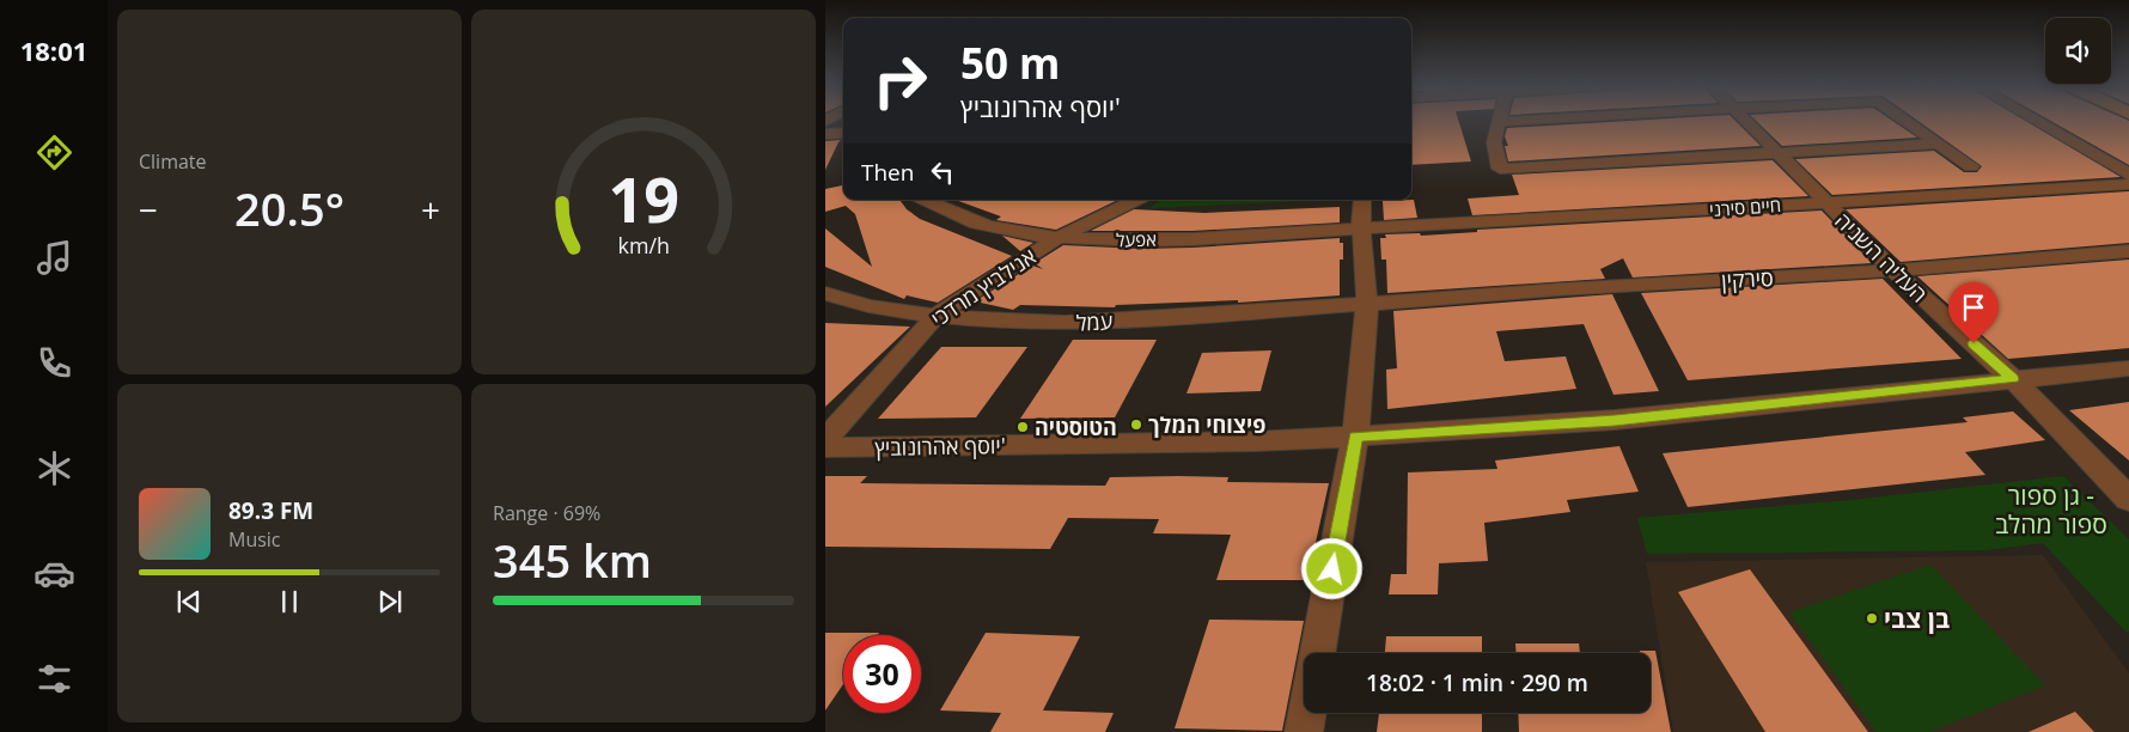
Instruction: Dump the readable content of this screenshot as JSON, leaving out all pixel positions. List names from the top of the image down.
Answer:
{
  "streets": {
    "street": [
      "חיים סירני",
      "אפעל",
      "העליה השניה",
      "סירקין",
      "אנילביץ מרדכי",
      "עמל",
      "יוסף אהרונוביץ'"
    ]
  },
  "crossings": [
    ["חיים סירני", "אפעל"],
    ["חיים סירני", "העליה השניה"],
    ["אפעל", "אנילביץ מרדכי"],
    ["העליה השניה", "סירקין"],
    ["העליה השניה", "יוסף אהרונוביץ'"],
    ["סירקין", "עמל"],
    ["אנילביץ מרדכי", "עמל"]
  ],
  "parks": ["גן ספור - ספור מהלב"],
  "places": ["פיצוחי המלך", "הטוסטיה", "בן צבי"],
  "page": {
    "tabs": "18:01",
    "tile": [
      "Climate",
      ["Range · 69%", "345 km"]
    ],
    "turn": ["50 m", "יוסף אהרונוביץ'"],
    "then": "Then",
    "heat": ["−", "20.5°", "+"],
    "song": ["89.3 FM", "Music"],
    "limit": "30",
    "trip": "18:02 · 1 min · 290 m",
    "gauge": ["19", "km/h"]
  }
}
